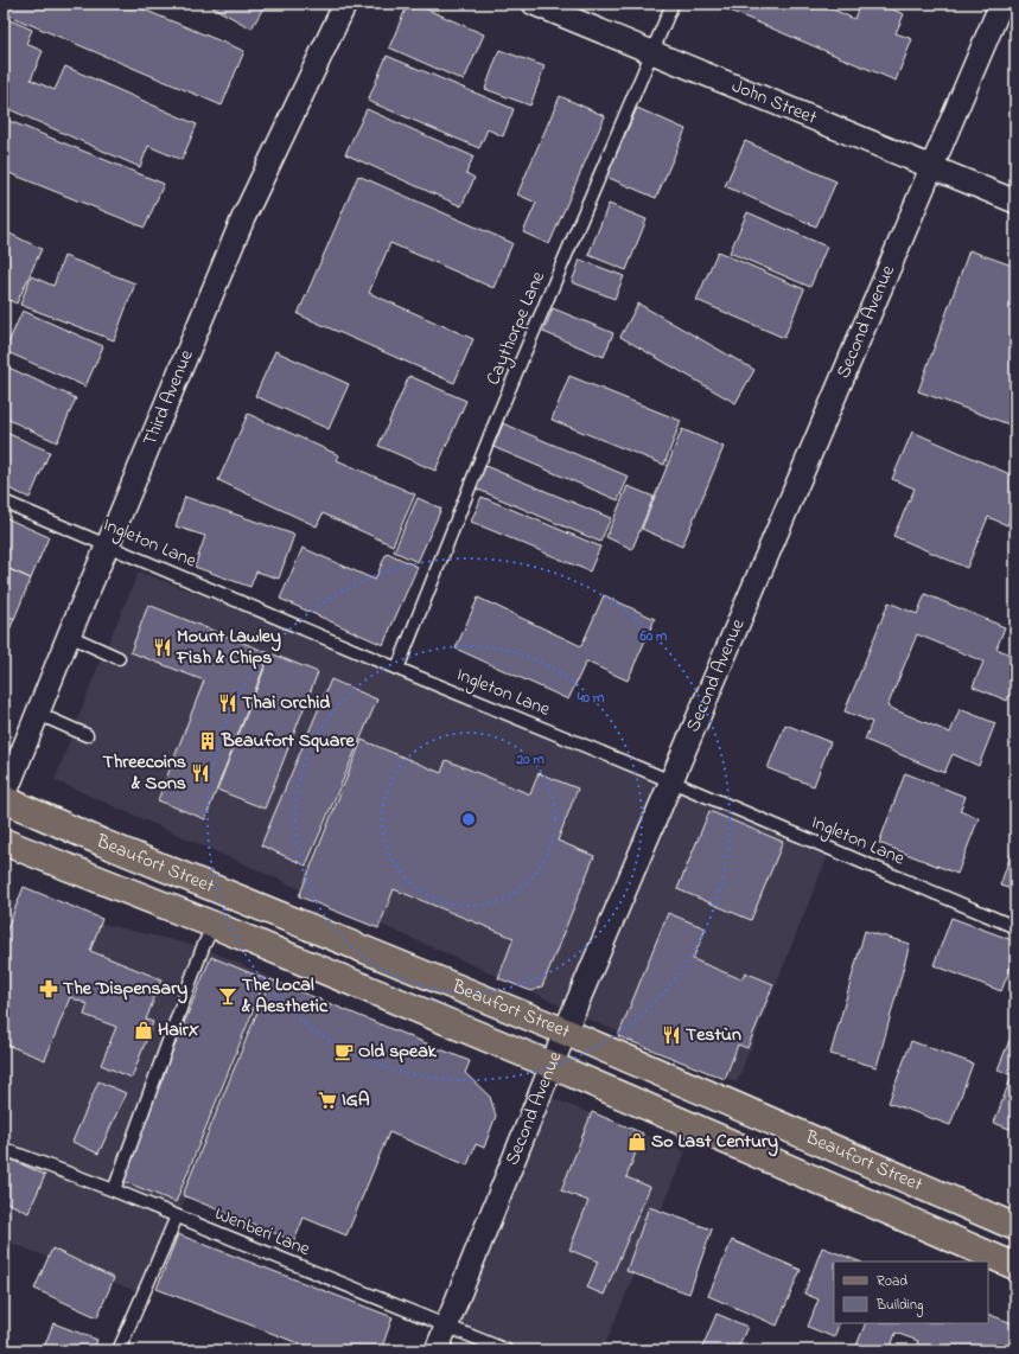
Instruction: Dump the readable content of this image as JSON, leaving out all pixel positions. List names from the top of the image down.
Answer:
{
  "streets": {
    "main road": ["Beaufort Street"],
    "street": ["John Street", "Second Avenue", "Third Avenue"],
    "lane": ["Caythorpe Lane", "Ingleton Lane", "Wenberi Lane"]
  },
  "crossings": [
    ["John Street", "Second Avenue"],
    ["John Street", "Caythorpe Lane"],
    ["Second Avenue", "Ingleton Lane"],
    ["Second Avenue", "Beaufort Street"],
    ["Second Avenue", "Wenberi Lane"],
    ["Caythorpe Lane", "Ingleton Lane"],
    ["Third Avenue", "Ingleton Lane"],
    ["Third Avenue", "Beaufort Street"]
  ],
  "places": {
    "restaurant": [
      "Mount Lawley Fish & Chips",
      "Thai Orchid",
      "Threecoins & Sons",
      "Testùn"
    ],
    "building": ["Beaufort Square"],
    "pharmacy": ["The Dispensary"],
    "bar": ["The Local & Aesthetic"],
    "shop": ["HairX", "So Last Century"],
    "cafe": ["Old speak"],
    "supermarket": ["IGA"]
  },
  "legend": ["Road", "Building"],
  "rings": ["60 m", "40 m", "20 m"]
}
